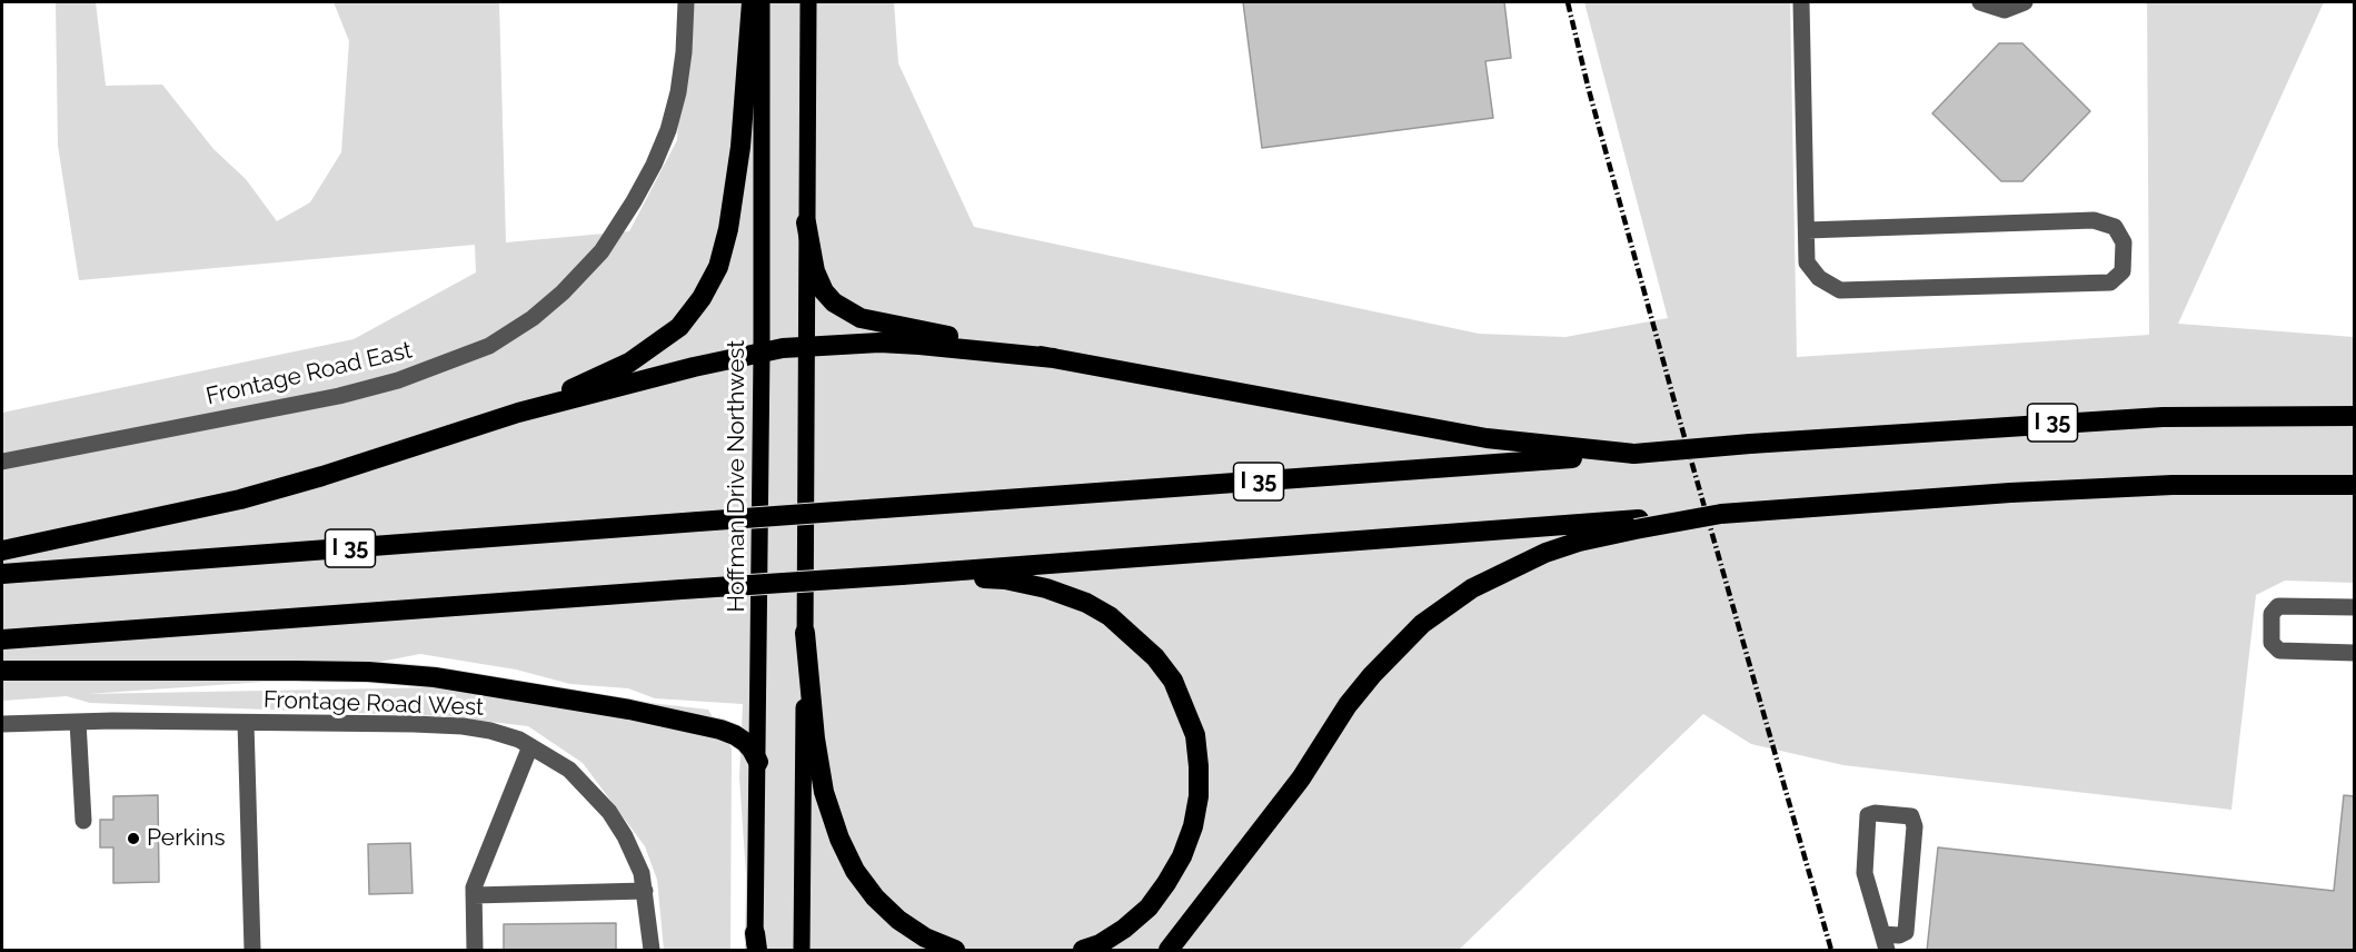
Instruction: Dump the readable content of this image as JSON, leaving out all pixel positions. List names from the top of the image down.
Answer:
{
  "streets": {
    "highway": ["I 35"],
    "main road": ["Hoffman Drive Northwest"],
    "street": ["Frontage Road East", "Frontage Road West"]
  },
  "places": ["Perkins"]
}
